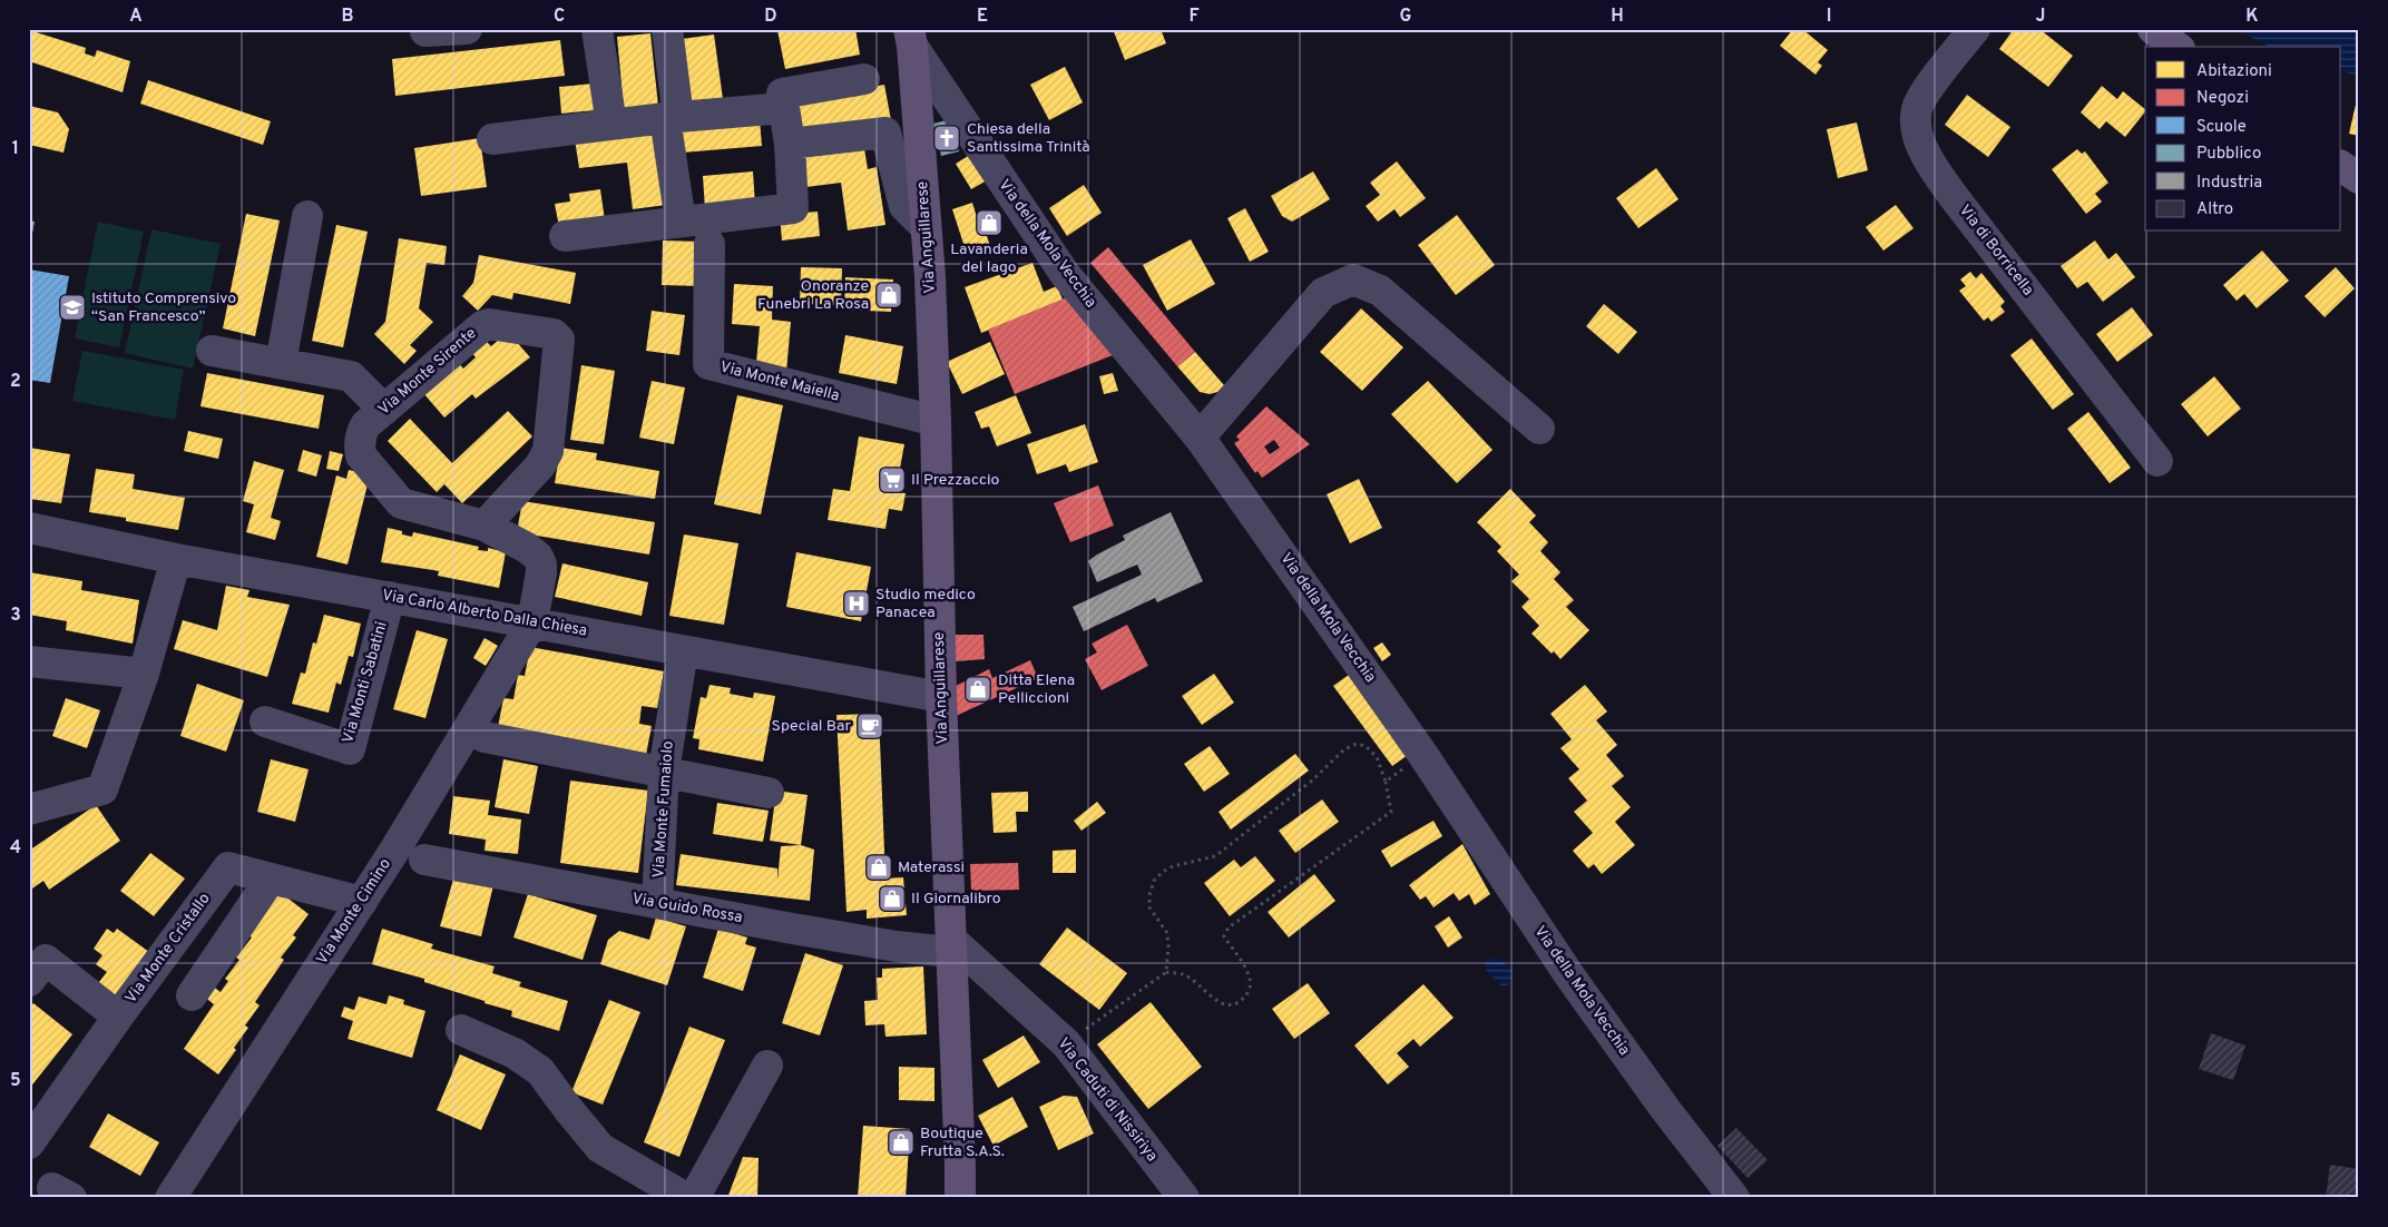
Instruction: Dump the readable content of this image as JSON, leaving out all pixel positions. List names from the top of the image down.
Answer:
{
  "streets": {
    "main road": ["Via Anguillarese"],
    "street": [
      "Via della Mola Vecchia",
      "Via di Borricella",
      "Via Monte Sirente",
      "Via Monte Maiella",
      "Via Carlo Alberto Dalla Chiesa",
      "Via Monti Sabatini",
      "Via Monte Fumaiolo",
      "Via Guido Rossa",
      "Via Monte Cimino",
      "Via Monte Cristallo",
      "Via Caduti di Nissiriya"
    ]
  },
  "crossings": [
    ["Via Anguillarese", "Via della Mola Vecchia"],
    ["Via Anguillarese", "Via Monte Maiella"],
    ["Via Anguillarese", "Via Carlo Alberto Dalla Chiesa"],
    ["Via Anguillarese", "Via Guido Rossa"],
    ["Via Anguillarese", "Via Caduti di Nissiriya"],
    ["Via Monte Sirente", "Via Carlo Alberto Dalla Chiesa"],
    ["Via Monte Sirente", "Via Monte Cimino"],
    ["Via Carlo Alberto Dalla Chiesa", "Via Monti Sabatini"],
    ["Via Carlo Alberto Dalla Chiesa", "Via Monte Fumaiolo"],
    ["Via Carlo Alberto Dalla Chiesa", "Via Monte Cimino"],
    ["Via Monte Fumaiolo", "Via Guido Rossa"],
    ["Via Guido Rossa", "Via Caduti di Nissiriya"],
    ["Via Monte Cimino", "Via Monte Cristallo"]
  ],
  "places": {
    "church": ["Chiesa della Santissima Trinità"],
    "shop": [
      "Lavanderia del lago",
      "Onoranze Funebri La Rosa",
      "Ditta Elena Pelliccioni",
      "Materassi",
      "Il Giornalibro",
      "Boutique Frutta S.A.S."
    ],
    "school or university": ["Istituto Comprensivo “San Francesco”"],
    "supermarket": ["Il Prezzaccio"],
    "hospital": ["Studio medico Panacea"],
    "cafe": ["Special Bar"]
  },
  "legend": [
    "Abitazioni",
    "Negozi",
    "Scuole",
    "Pubblico",
    "Industria",
    "Altro"
  ],
  "grid": {
    "columns": [
      "A",
      "B",
      "C",
      "D",
      "E",
      "F",
      "G",
      "H",
      "I",
      "J",
      "K"
    ],
    "rows": [
      "1",
      "2",
      "3",
      "4",
      "5"
    ]
  }
}
